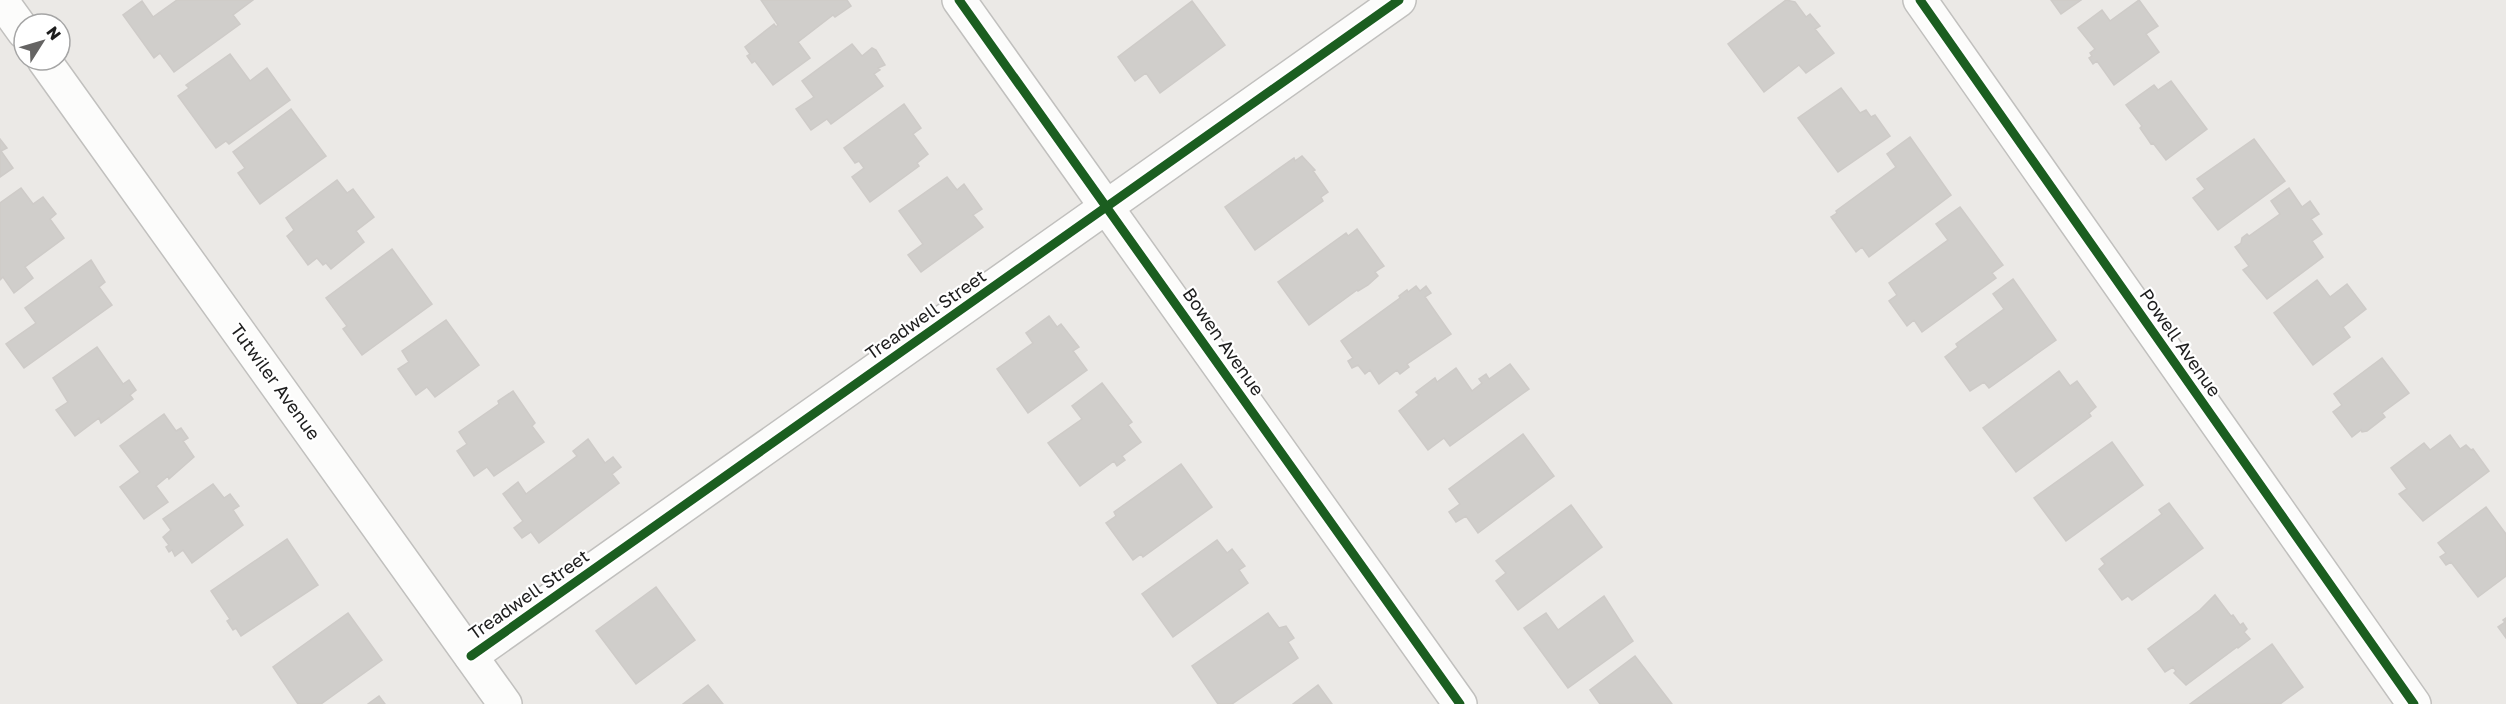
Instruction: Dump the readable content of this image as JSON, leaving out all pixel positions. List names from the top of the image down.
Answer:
{
  "streets": {
    "street": [
      "Treadwell Street",
      "Bowen Avenue",
      "Powell Avenue",
      "Tutwiler Avenue"
    ]
  },
  "crossings": [
    ["Treadwell Street", "Bowen Avenue"],
    ["Treadwell Street", "Tutwiler Avenue"]
  ],
  "north": "top right"
}
